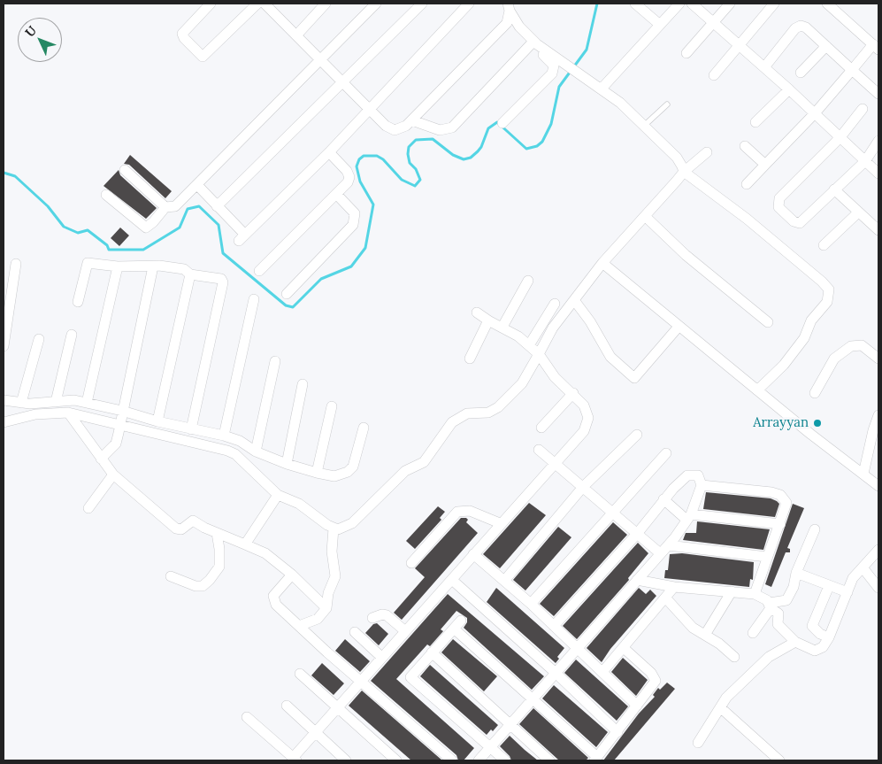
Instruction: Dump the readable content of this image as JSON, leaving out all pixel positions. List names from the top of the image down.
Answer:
{
  "places": ["Arrayyan"],
  "north": "top left"
}
